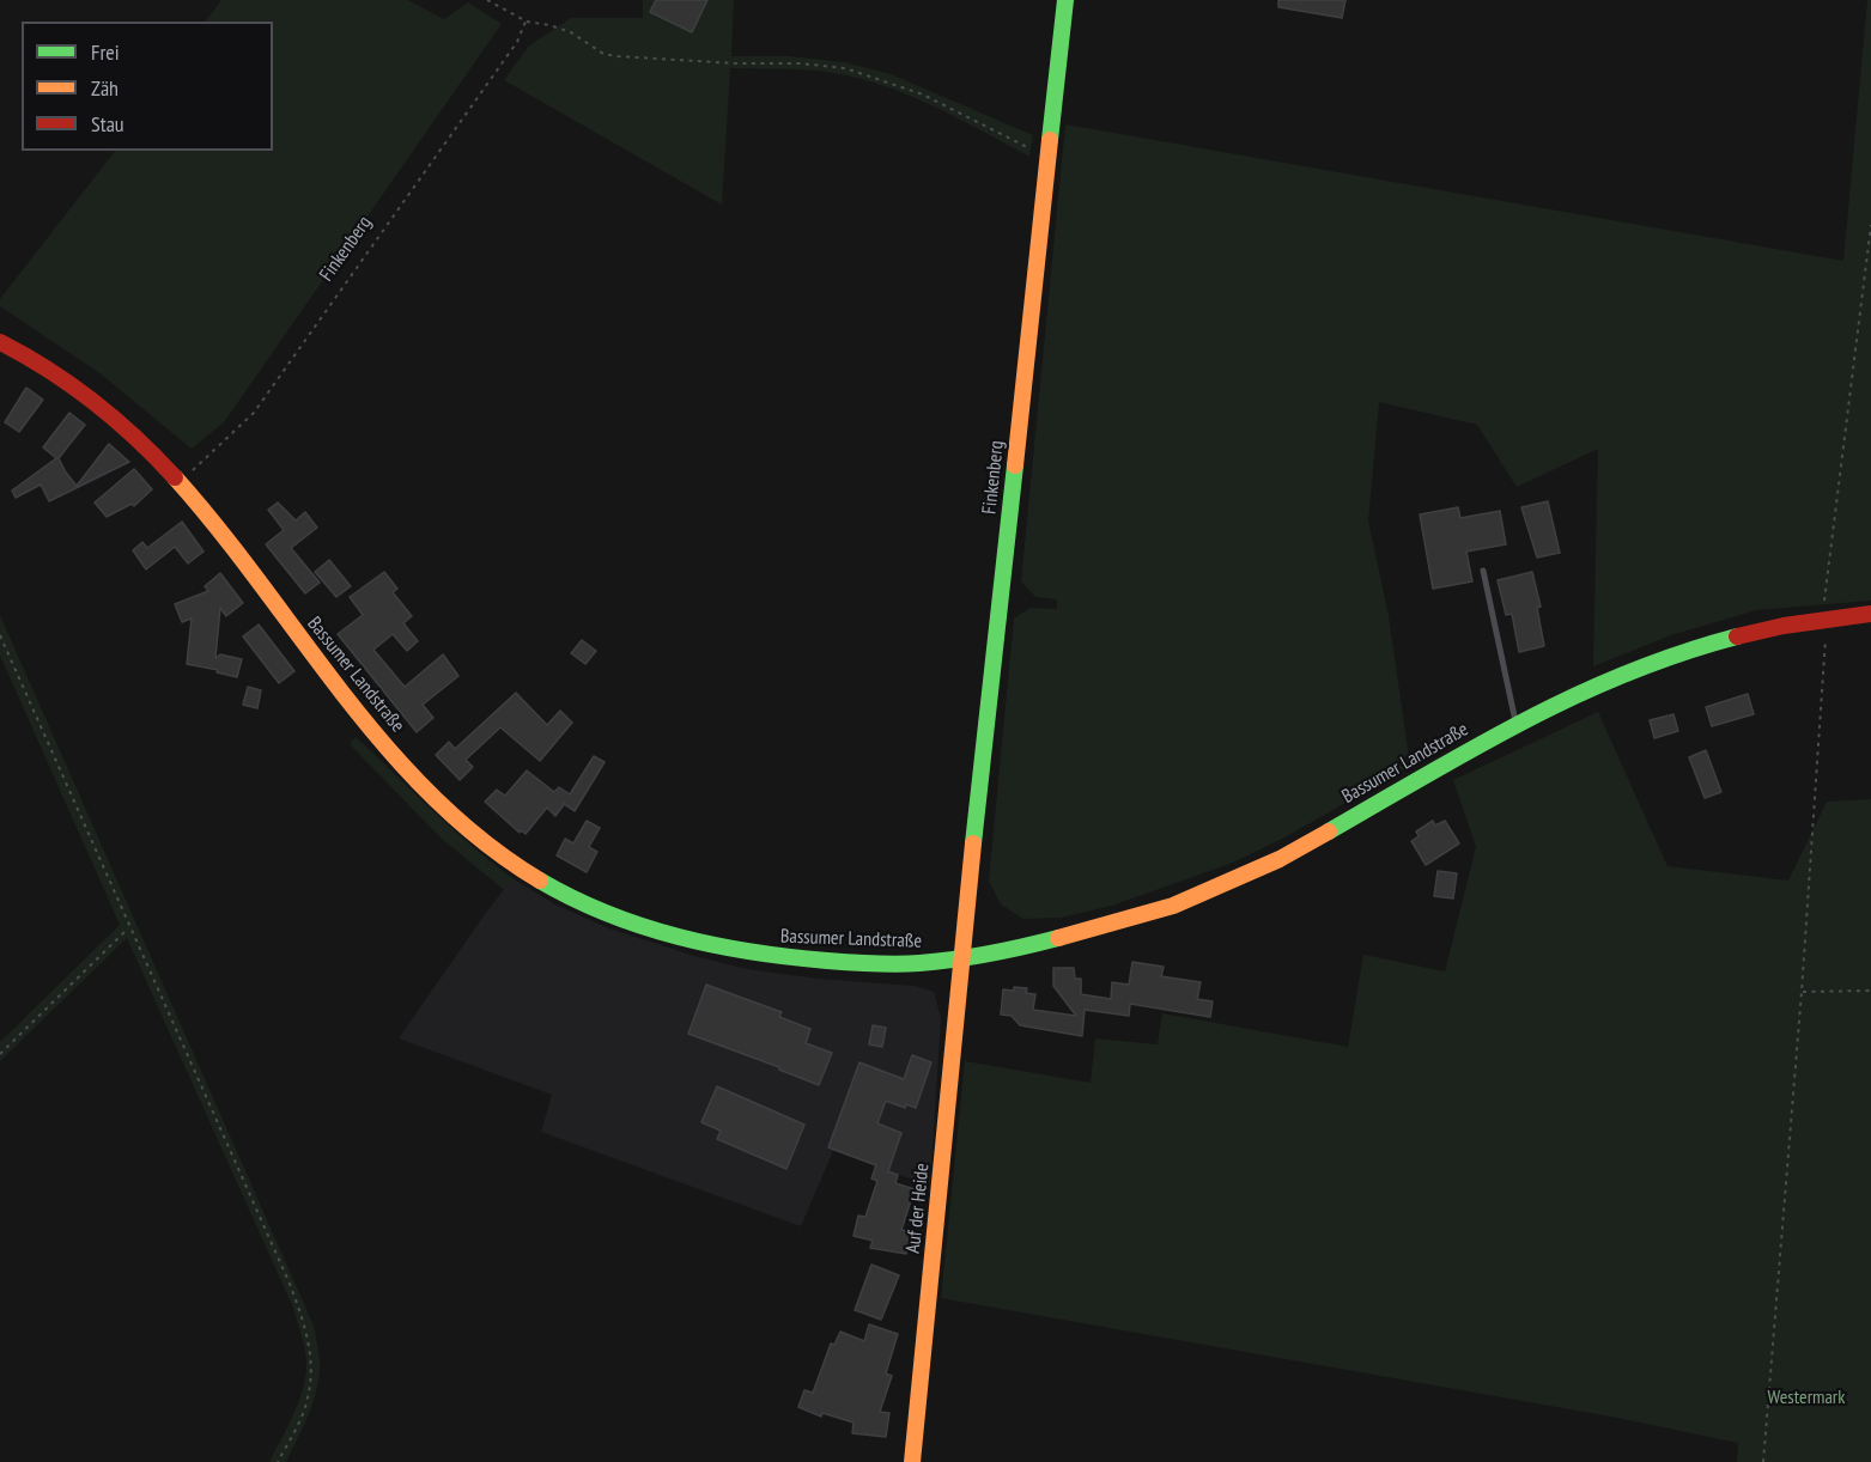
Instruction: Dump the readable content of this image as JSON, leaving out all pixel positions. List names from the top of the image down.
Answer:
{
  "streets": {
    "main road": ["Finkenberg", "Bassumer Landstraße", "Auf der Heide"]
  },
  "crossings": [
    ["Finkenberg", "Bassumer Landstraße"],
    ["Finkenberg", "Auf der Heide"],
    ["Bassumer Landstraße", "Auf der Heide"]
  ],
  "parks": ["Westermark"],
  "legend": ["Frei", "Zäh", "Stau"]
}
